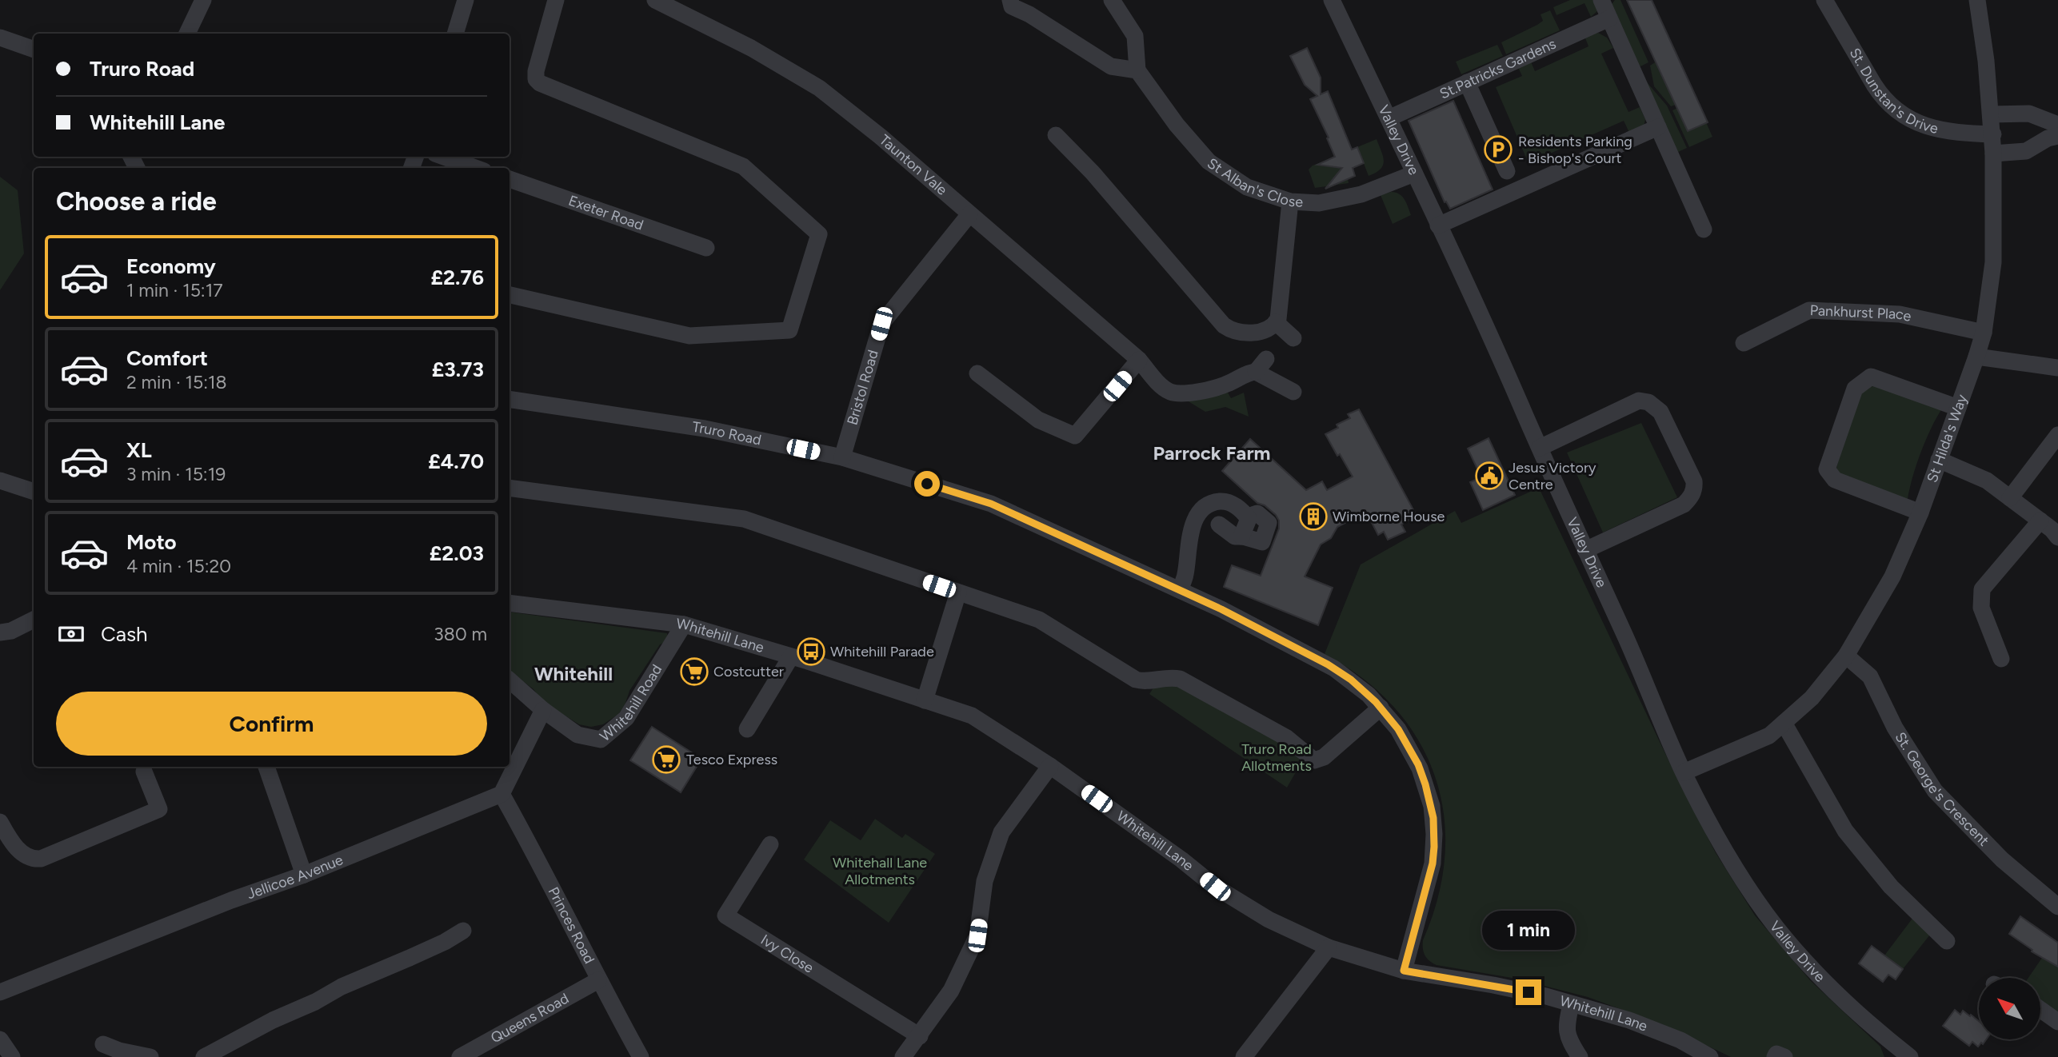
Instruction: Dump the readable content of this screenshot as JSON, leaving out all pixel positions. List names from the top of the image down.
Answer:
{
  "streets": {
    "street": [
      "St.Patricks Gardens",
      "St. Dunstan's Drive",
      "Valley Drive",
      "Taunton Vale",
      "St Alban's Close",
      "Exeter Road",
      "Pankhurst Place",
      "Bristol Road",
      "Truro Road",
      "St Hilda's Way",
      "Whitehill Lane",
      "Whitehill Road",
      "St. George's Crescent",
      "Jellicoe Avenue",
      "Princes Road",
      "Ivy Close",
      "Queens Road"
    ]
  },
  "crossings": [
    ["St.Patricks Gardens", "Valley Drive"],
    ["St. Dunstan's Drive", "St Hilda's Way"],
    ["Valley Drive", "St Alban's Close"],
    ["Valley Drive", "St Hilda's Way"],
    ["Taunton Vale", "Bristol Road"],
    ["Pankhurst Place", "St Hilda's Way"],
    ["Bristol Road", "Truro Road"],
    ["Truro Road", "Whitehill Lane"],
    ["St Hilda's Way", "St. George's Crescent"],
    ["Whitehill Lane", "Whitehill Road"],
    ["Jellicoe Avenue", "Princes Road"],
    ["Princes Road", "Queens Road"]
  ],
  "districts": ["Parrock Farm", "Whitehill"],
  "parks": ["Truro Road Allotments", "Whitehall Lane Allotments"],
  "places": {
    "parking": ["Residents Parking - Bishop's Court"],
    "public building": ["Jesus Victory Centre"],
    "building": ["Wimborne House"],
    "bus stop": ["Whitehill Parade"],
    "supermarket": ["Costcutter", "Tesco Express"]
  },
  "north": "top left",
  "page": {
    "banner": ["Truro Road", "Whitehill Lane"],
    "heading": "Choose a ride",
    "list": [
      {
        "name": "Economy",
        "note": "1 min · 15:17",
        "value": "£2.76"
      },
      {
        "name": "Comfort",
        "note": "2 min · 15:18",
        "value": "£3.73"
      },
      {
        "name": "XL",
        "note": "3 min · 15:19",
        "value": "£4.70"
      },
      {
        "name": "Moto",
        "note": "4 min · 15:20",
        "value": "£2.03"
      }
    ],
    "pay": ["Cash", "380 m"],
    "buttons": "Confirm",
    "bubble": "1 min"
  }
}
